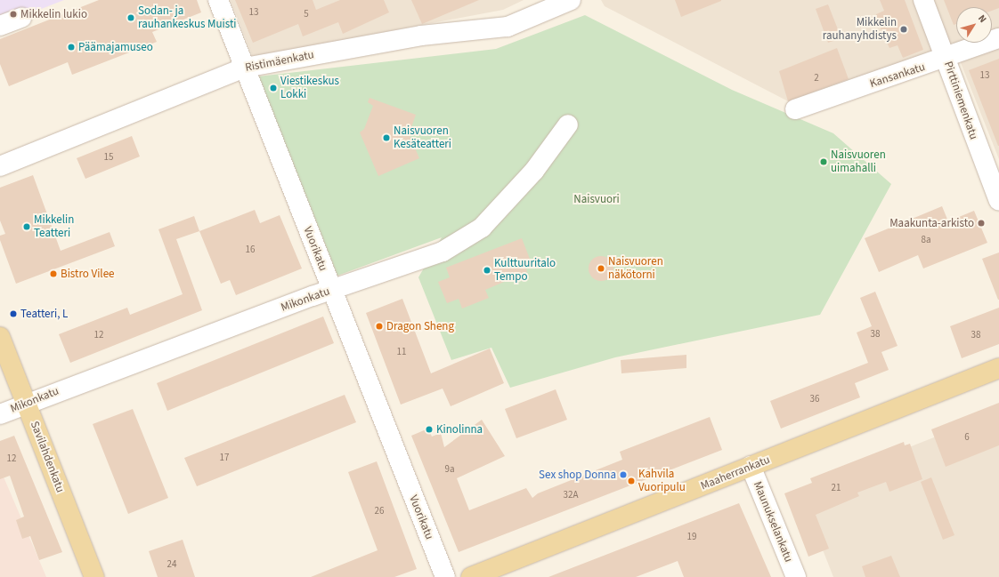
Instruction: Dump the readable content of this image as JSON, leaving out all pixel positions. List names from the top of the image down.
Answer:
{
  "streets": {
    "main road": ["Savilahdenkatu", "Maaherrankatu"],
    "street": [
      "Ristimäenkatu",
      "Kansankatu",
      "Pirttiniemenkatu",
      "Vuorikatu",
      "Mikonkatu",
      "Maunukselankatu"
    ]
  },
  "crossings": [
    ["Ristimäenkatu", "Vuorikatu"],
    ["Kansankatu", "Pirttiniemenkatu"],
    ["Vuorikatu", "Mikonkatu"],
    ["Mikonkatu", "Savilahdenkatu"],
    ["Maaherrankatu", "Maunukselankatu"]
  ],
  "parks": ["Naisvuori"],
  "places": [
    "Mikkelin lukio",
    "Sodan- ja rauhankeskus Muisti",
    "Mikkelin rauhanyhdistys",
    "Päämajamuseo",
    "Viestikeskus Lokki",
    "Naisvuoren Kesäteatteri",
    "Naisvuoren uimahalli",
    "Maakunta-arkisto",
    "Mikkelin Teatteri",
    "Naisvuoren näkötorni",
    "Kulttuuritalo Tempo",
    "Bistro Vilee",
    "Teatteri, L",
    "Dragon Sheng",
    "Kinolinna",
    "Sex shop Donna",
    "Kahvila Vuoripulu"
  ],
  "house_numbers": [
    "13",
    "5",
    "13",
    "2",
    "15",
    "8a",
    "16",
    "38",
    "12",
    "38",
    "11",
    "36",
    "6",
    "17",
    "12",
    "9a",
    "21",
    "32A",
    "26",
    "19",
    "24"
  ],
  "north": "top right"
}
